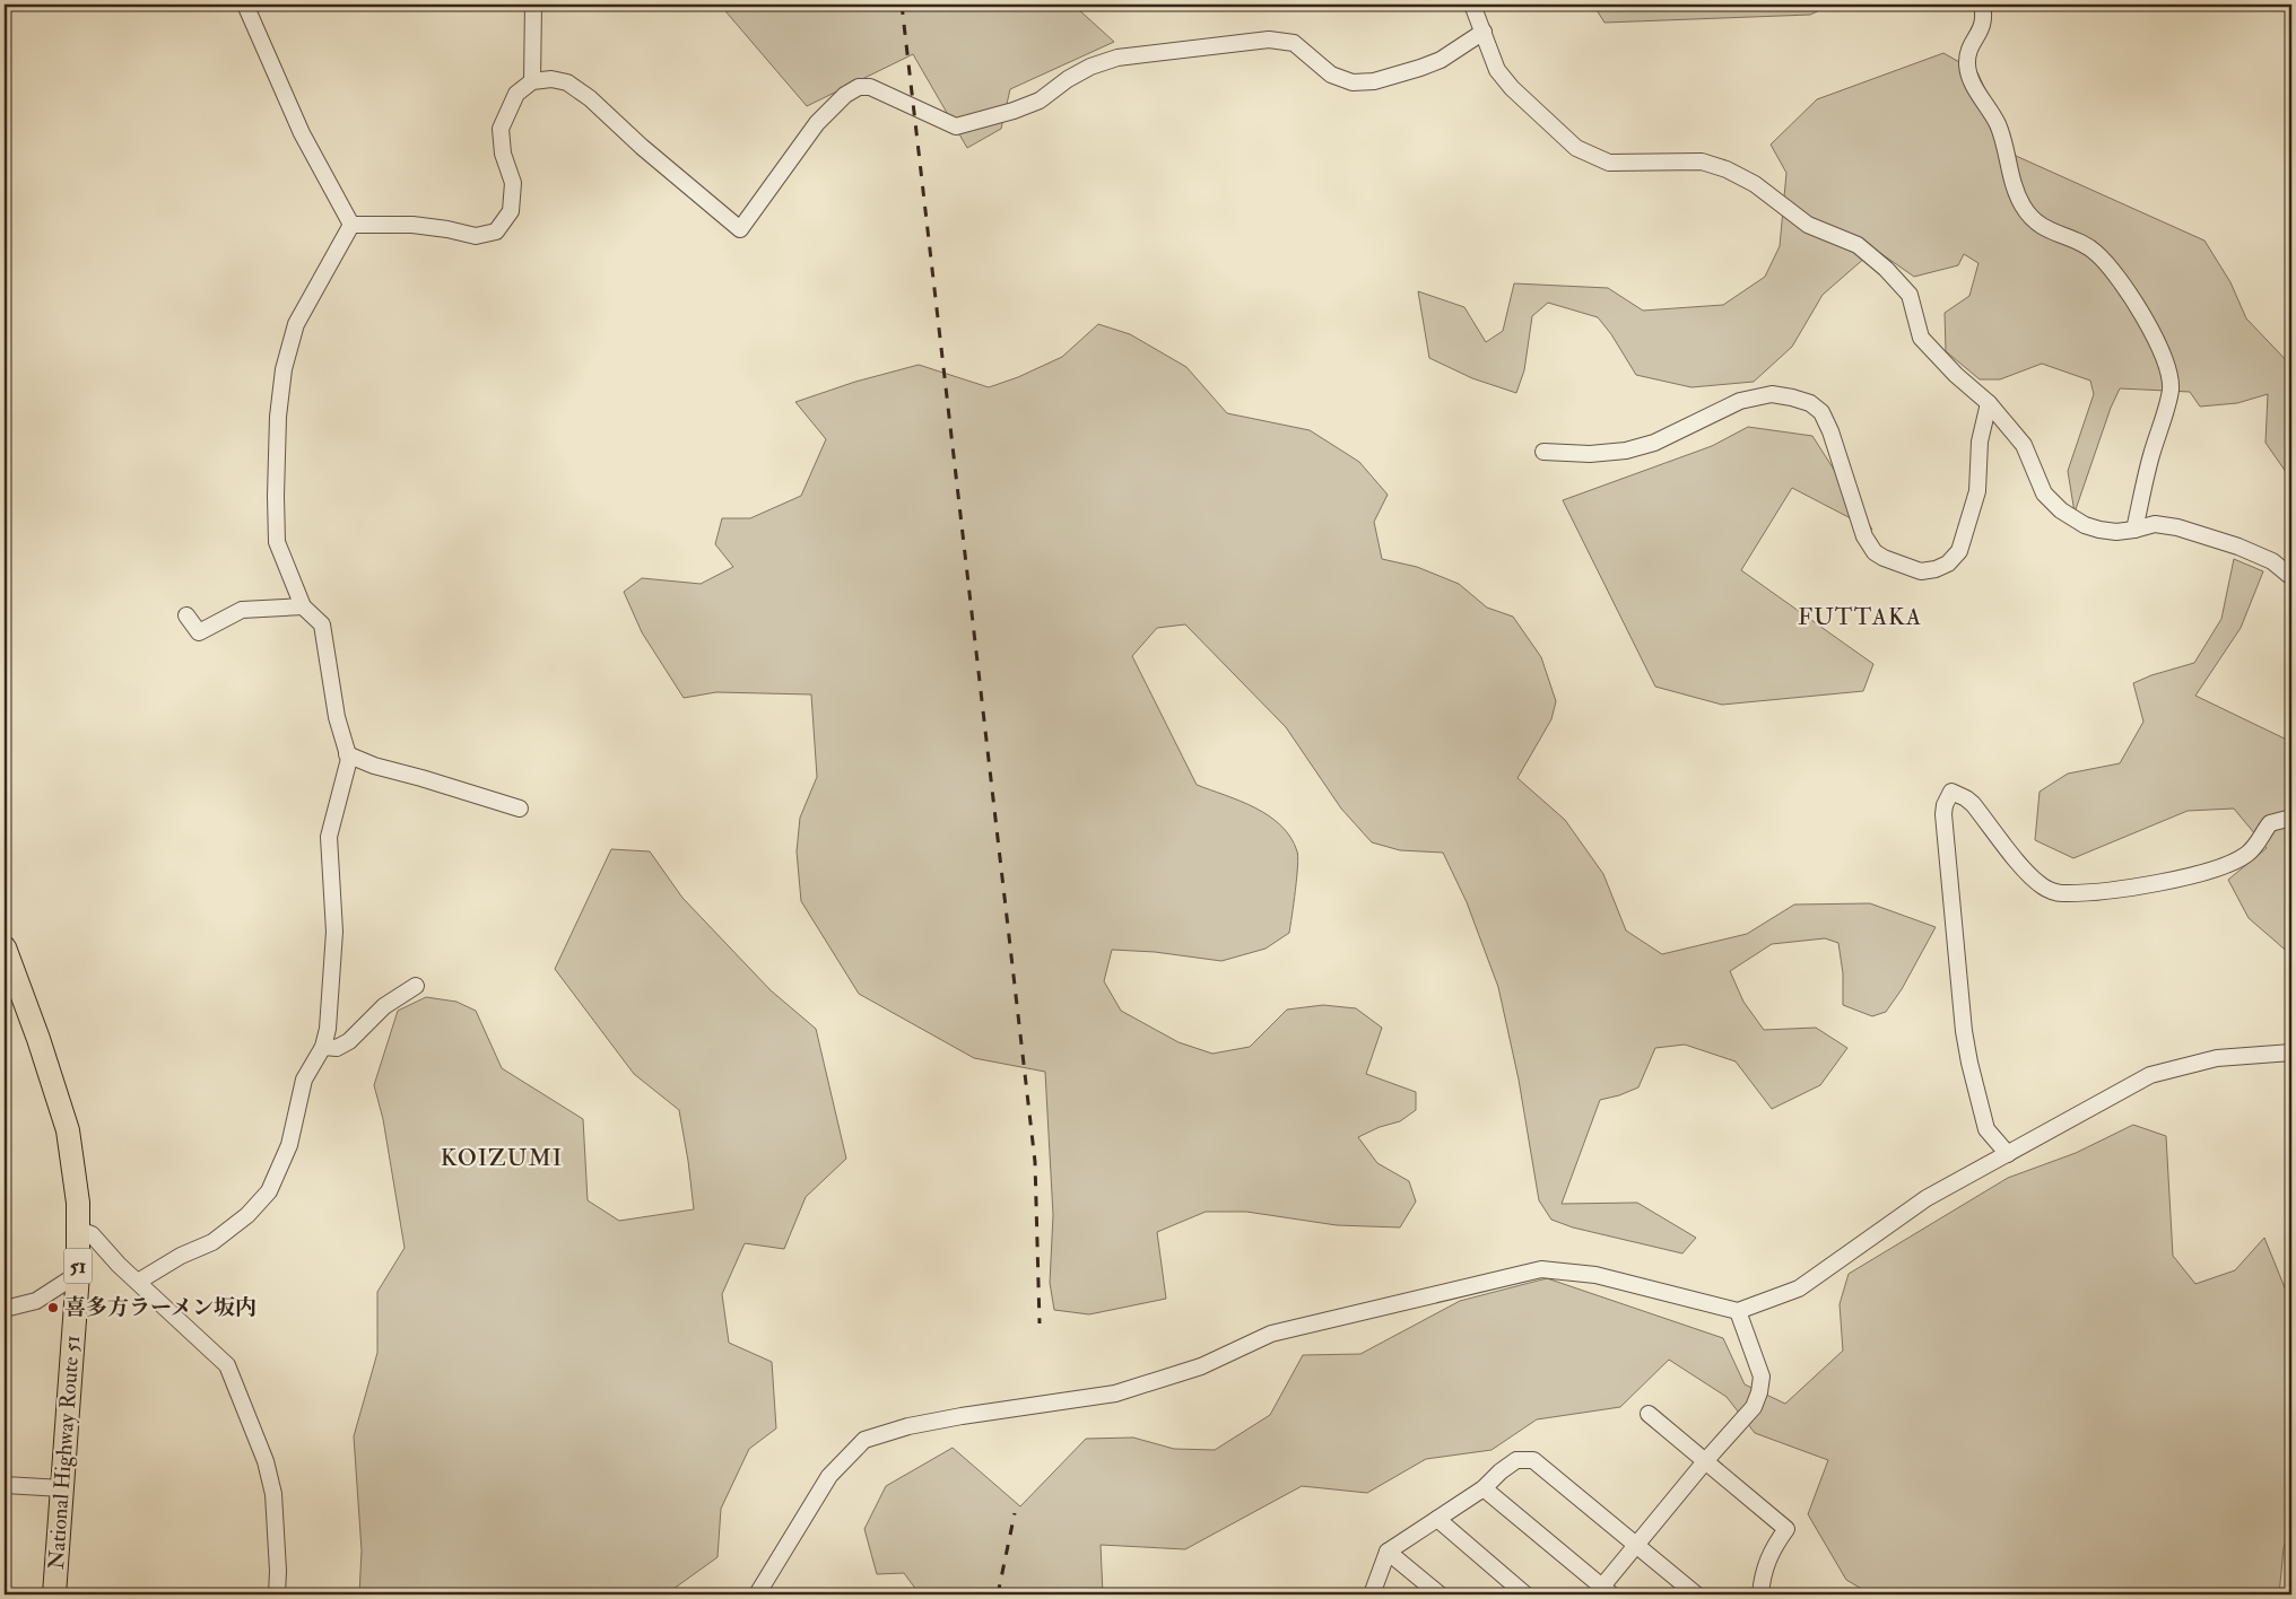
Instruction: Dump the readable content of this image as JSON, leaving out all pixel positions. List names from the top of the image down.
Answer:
{
  "streets": {
    "highway": ["51", "National Highway Route 51"]
  },
  "districts": ["FUTTAKA", "KOIZUMI"],
  "places": ["喜多方ラーメン坂内"]
}
